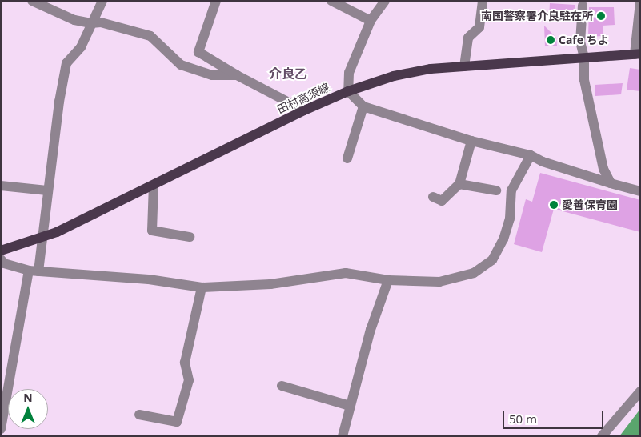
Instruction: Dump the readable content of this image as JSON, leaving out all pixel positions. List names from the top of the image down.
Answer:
{
  "streets": {
    "main road": ["田村高須線"]
  },
  "districts": ["介良乙"],
  "places": ["南国警察署介良駐在所", "Cafe ちよ", "愛善保育園"],
  "scale_bar": "50 m",
  "north": "top"
}
